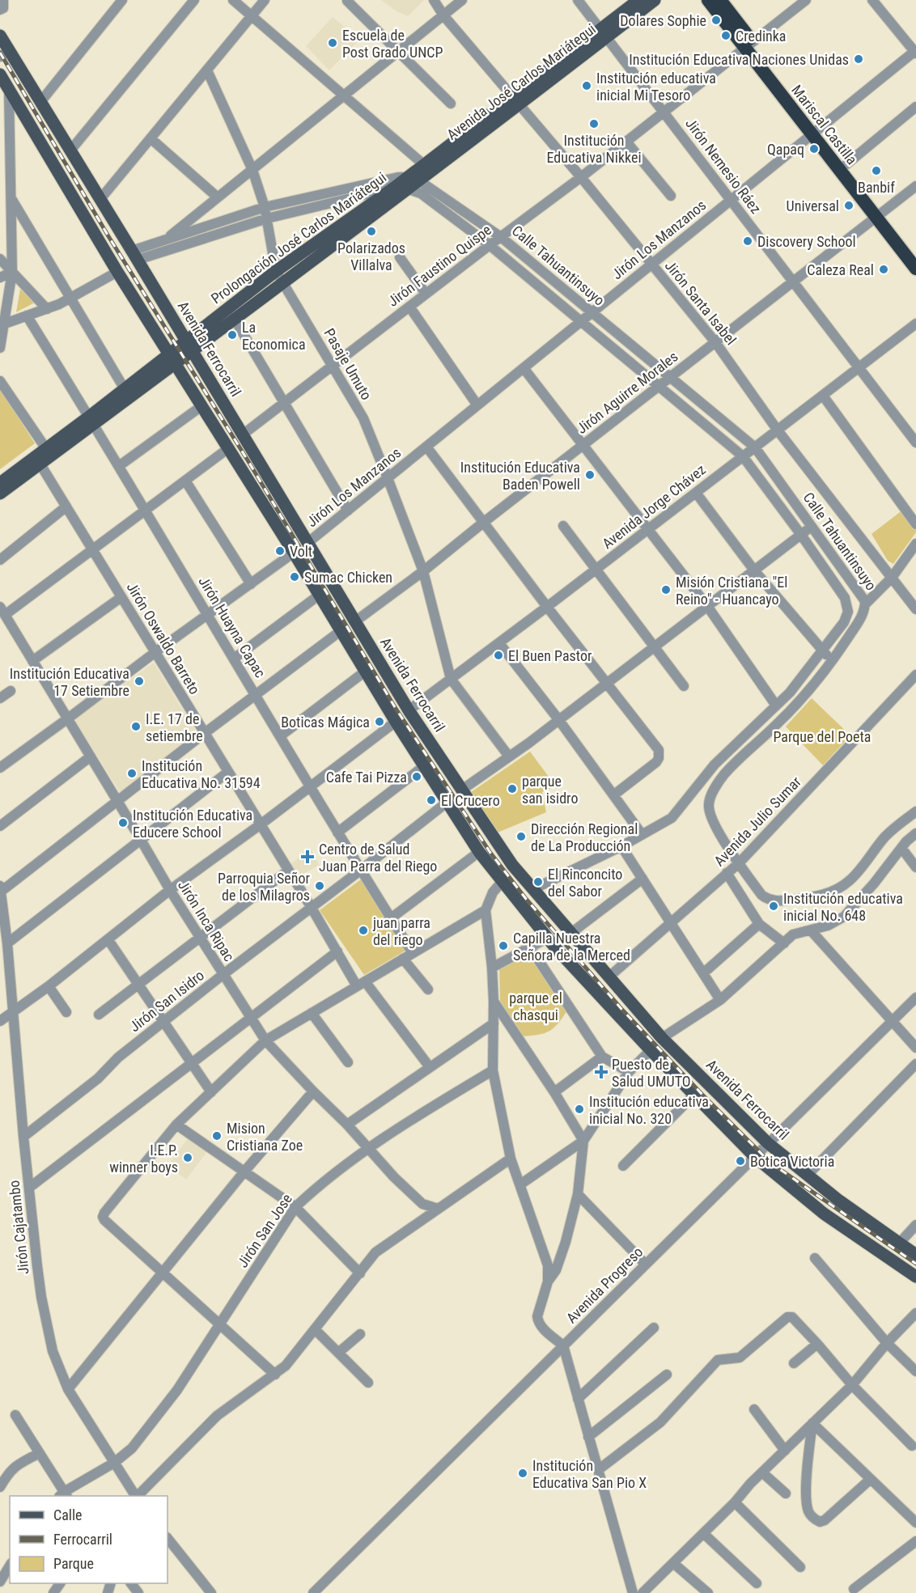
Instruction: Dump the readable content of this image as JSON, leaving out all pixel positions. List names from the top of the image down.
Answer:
{
  "streets": {
    "highway": ["Mariscal Castilla"],
    "main road": ["Avenida José Carlos Mariátegui", "Prolongación José Carlos Mariátegui", "Avenida Ferrocarril"],
    "street": [
      "Jirón Nemesio Ráez",
      "Jirón Los Manzanos",
      "Jirón Faustino Quispe",
      "Calle Tahuantinsuyo",
      "Jirón Santa Isabel",
      "Pasaje Umuto",
      "Jirón Aguirre Morales",
      "Avenida Jorge Chávez",
      "Jirón Huayna Capac",
      "Jirón Oswaldo Barreto",
      "Avenida Julio Sumar",
      "Jirón Inca Ripac",
      "Jirón San Isidro",
      "Jirón Cajatambo",
      "Jirón San Jose",
      "Avenida Progreso"
    ]
  },
  "crossings": [
    ["Avenida José Carlos Mariátegui", "Jirón Nemesio Ráez"],
    ["Avenida José Carlos Mariátegui", "Prolongación José Carlos Mariátegui"],
    ["Avenida José Carlos Mariátegui", "Calle Tahuantinsuyo"],
    ["Avenida José Carlos Mariátegui", "Jirón Santa Isabel"],
    ["Mariscal Castilla", "Jirón Los Manzanos"],
    ["Mariscal Castilla", "Jirón Faustino Quispe"],
    ["Mariscal Castilla", "Jirón Aguirre Morales"],
    ["Jirón Nemesio Ráez", "Jirón Los Manzanos"],
    ["Jirón Nemesio Ráez", "Jirón Faustino Quispe"],
    ["Jirón Nemesio Ráez", "Jirón Aguirre Morales"],
    ["Jirón Nemesio Ráez", "Avenida Jorge Chávez"],
    ["Prolongación José Carlos Mariátegui", "Calle Tahuantinsuyo"],
    ["Prolongación José Carlos Mariátegui", "Avenida Ferrocarril"],
    ["Prolongación José Carlos Mariátegui", "Pasaje Umuto"],
    ["Prolongación José Carlos Mariátegui", "Jirón Huayna Capac"],
    ["Prolongación José Carlos Mariátegui", "Jirón Oswaldo Barreto"],
    ["Jirón Los Manzanos", "Calle Tahuantinsuyo"],
    ["Jirón Los Manzanos", "Jirón Santa Isabel"],
    ["Jirón Los Manzanos", "Avenida Ferrocarril"],
    ["Jirón Los Manzanos", "Pasaje Umuto"],
    ["Jirón Faustino Quispe", "Calle Tahuantinsuyo"],
    ["Jirón Faustino Quispe", "Jirón Santa Isabel"],
    ["Jirón Faustino Quispe", "Avenida Ferrocarril"],
    ["Jirón Faustino Quispe", "Pasaje Umuto"],
    ["Calle Tahuantinsuyo", "Jirón Aguirre Morales"],
    ["Calle Tahuantinsuyo", "Avenida Jorge Chávez"],
    ["Jirón Santa Isabel", "Jirón Aguirre Morales"],
    ["Jirón Santa Isabel", "Avenida Jorge Chávez"],
    ["Avenida Ferrocarril", "Jirón Aguirre Morales"],
    ["Avenida Ferrocarril", "Avenida Jorge Chávez"],
    ["Avenida Ferrocarril", "Avenida Julio Sumar"],
    ["Avenida Ferrocarril", "Avenida Progreso"],
    ["Pasaje Umuto", "Jirón Aguirre Morales"],
    ["Pasaje Umuto", "Avenida Jorge Chávez"],
    ["Jirón Huayna Capac", "Jirón San Isidro"],
    ["Jirón Oswaldo Barreto", "Jirón San Isidro"],
    ["Jirón Inca Ripac", "Jirón San Isidro"],
    ["Jirón Inca Ripac", "Jirón San Jose"],
    ["Jirón San Isidro", "Jirón Cajatambo"],
    ["Jirón Cajatambo", "Jirón San Jose"]
  ],
  "parks": ["Parque del Poeta", "parque el chasqui"],
  "places": {
    "other": [
      "Dolares Sophie",
      "Credinka",
      "Escuela de Post Grado UNCP",
      "Institución Educativa Naciones Unidas",
      "Institución educativa inicial Mi Tesoro",
      "Institución Educativa Nikkei",
      "Qapaq",
      "Banbif",
      "Universal",
      "Polarizados Villalva",
      "Discovery School",
      "Caleza Real",
      "La Economica",
      "Institución Educativa Baden Powell",
      "Volt",
      "Sumac Chicken",
      "Misión Cristiana \"El Reino\" - Huancayo",
      "El Buen Pastor",
      "Institución Educativa 17 Setiembre",
      "Boticas Mágica",
      "I.E. 17 de setiembre",
      "Institución Educativa No. 31594",
      "Cafe Tai Pizza",
      "parque san isidro",
      "El Crucero",
      "Institución Educativa Educere School",
      "Dirección Regional de La Producción",
      "El Rinconcito del Sabor",
      "Parroquia Señor de los Milagros",
      "Institución educativa inicial No. 648",
      "juan parra del riego",
      "Capilla Nuestra Señora de la Merced",
      "Institución educativa inicial No. 320",
      "Mision Cristiana Zoe",
      "I.E.P. winner boys",
      "Botica Victoria",
      "Institución Educativa San Pio X"
    ],
    "health": ["Centro de Salud Juan Parra del Riego", "Puesto de Salud UMUTO"]
  },
  "legend": ["Calle", "Ferrocarril", "Parque"]
}
